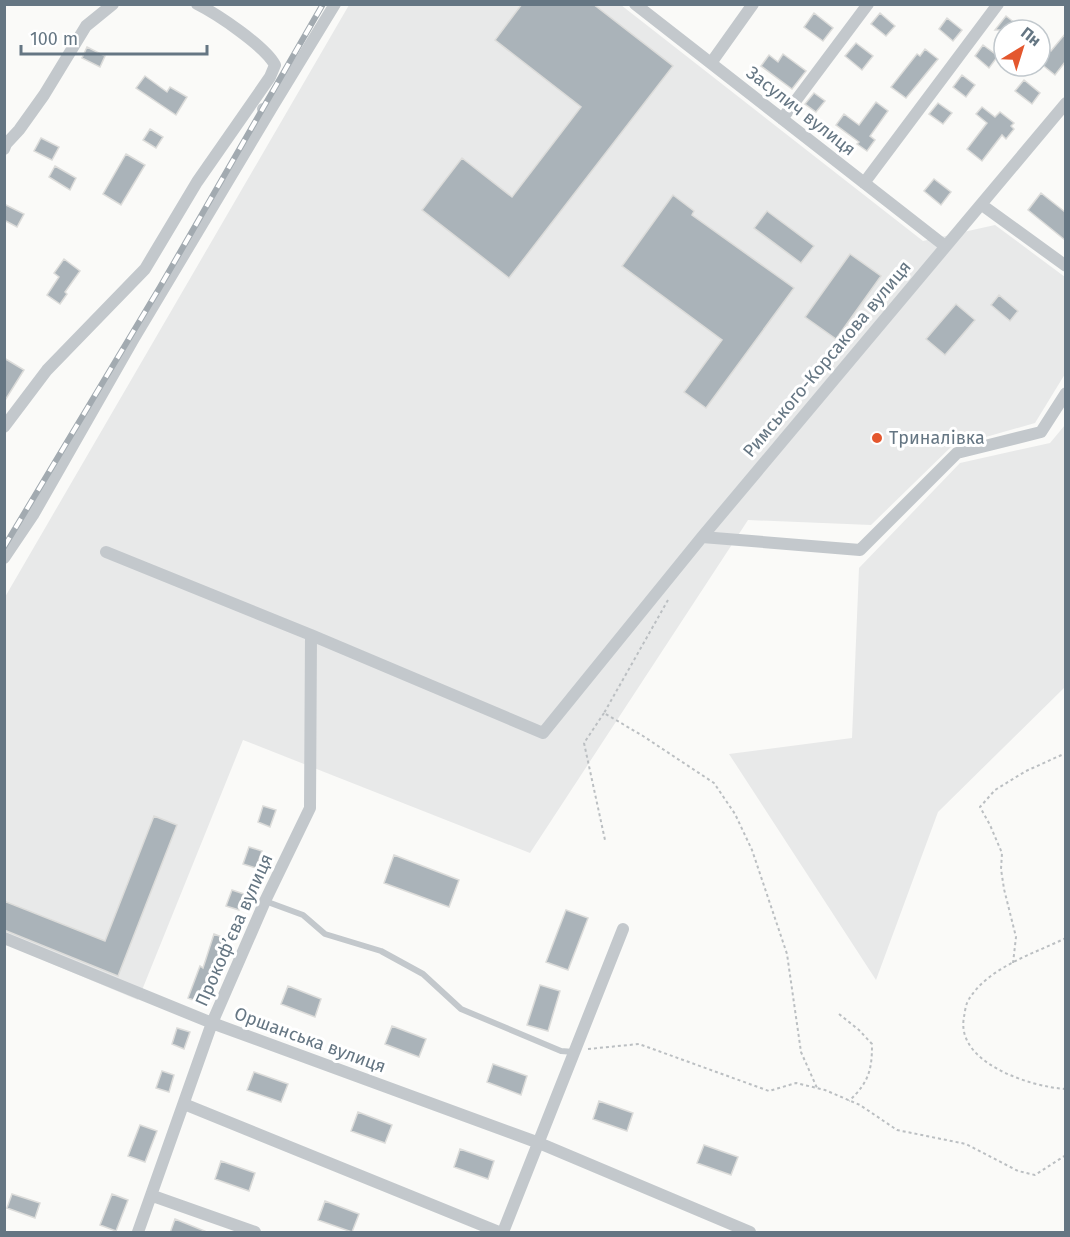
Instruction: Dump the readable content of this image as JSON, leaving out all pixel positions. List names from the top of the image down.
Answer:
{
  "streets": {
    "street": [
      "Засулич вулиця",
      "Римського-Корсакова вулиця",
      "Прокоф’єва вулиця",
      "Оршанська вулиця"
    ]
  },
  "crossings": [
    ["Засулич вулиця", "Римського-Корсакова вулиця"],
    ["Римського-Корсакова вулиця", "Прокоф’єва вулиця"],
    ["Прокоф’єва вулиця", "Оршанська вулиця"]
  ],
  "places": ["Триналівка"],
  "scale_bar": "100 m",
  "north": "top right"
}
